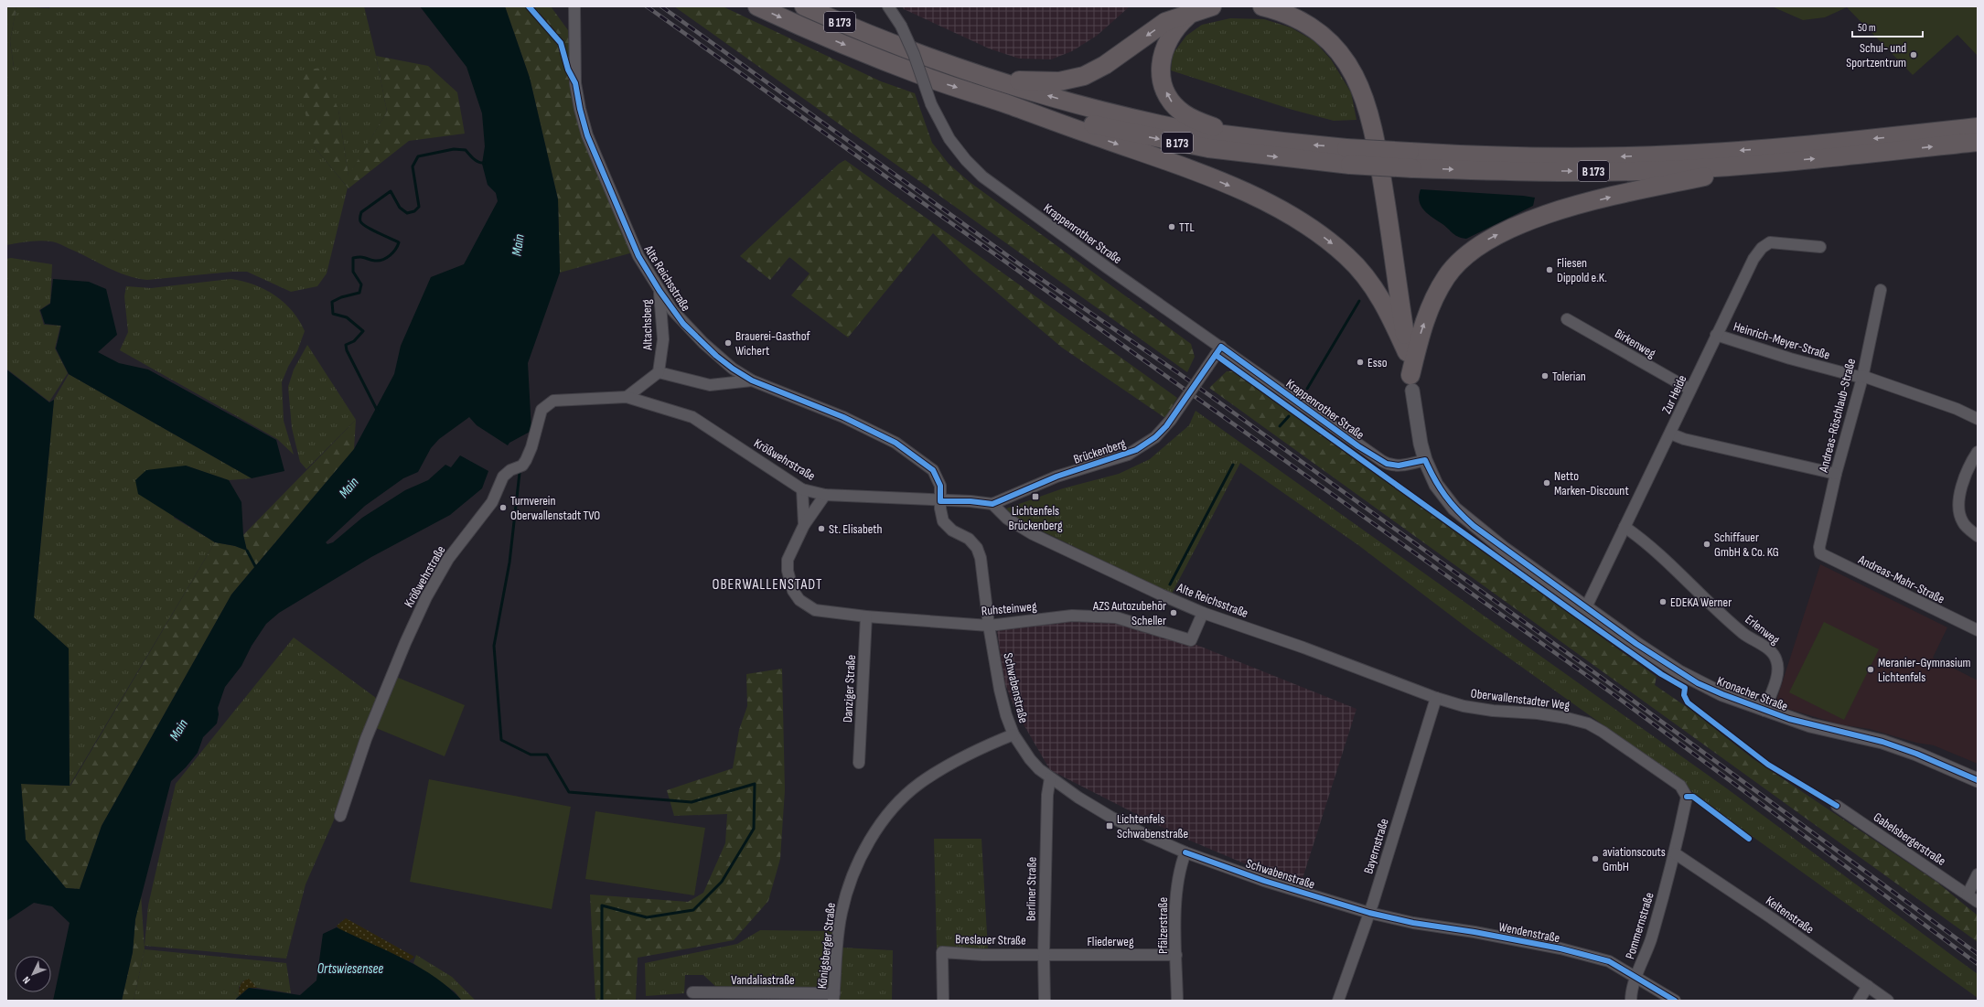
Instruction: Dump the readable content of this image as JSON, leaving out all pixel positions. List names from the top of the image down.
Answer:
{
  "streets": {
    "highway": ["B 173"],
    "street": [
      "Krappenrother Straße",
      "Alte Reichsstraße",
      "Altachsberg",
      "Heinrich-Meyer-Straße",
      "Birkenweg",
      "Zur Heide",
      "Andreas-Röschlaub-Straße",
      "Brückenberg",
      "Krößwehrstraße",
      "Andreas-Mahr-Straße",
      "Ruhsteinweg",
      "Erlenweg",
      "Schwabenstraße",
      "Danziger Straße",
      "Kronacher Straße",
      "Oberwallenstadter Weg",
      "Gabelsbergerstraße",
      "Bayernstraße",
      "Berliner Straße",
      "Keltenstraße",
      "Pfälzerstraße",
      "Pommernstraße",
      "Wendenstraße",
      "Breslauer Straße",
      "Fliederweg",
      "Königsberger Straße",
      "Vandaliastraße"
    ]
  },
  "crossings": [
    ["Krappenrother Straße", "Brückenberg"],
    ["Krappenrother Straße", "Kronacher Straße"],
    ["Alte Reichsstraße", "Altachsberg"],
    ["Alte Reichsstraße", "Brückenberg"],
    ["Alte Reichsstraße", "Krößwehrstraße"],
    ["Alte Reichsstraße", "Ruhsteinweg"],
    ["Alte Reichsstraße", "Schwabenstraße"],
    ["Alte Reichsstraße", "Oberwallenstadter Weg"],
    ["Alte Reichsstraße", "Bayernstraße"],
    ["Heinrich-Meyer-Straße", "Zur Heide"],
    ["Heinrich-Meyer-Straße", "Andreas-Röschlaub-Straße"],
    ["Birkenweg", "Zur Heide"],
    ["Zur Heide", "Erlenweg"],
    ["Zur Heide", "Kronacher Straße"],
    ["Andreas-Röschlaub-Straße", "Andreas-Mahr-Straße"],
    ["Brückenberg", "Krößwehrstraße"],
    ["Brückenberg", "Schwabenstraße"],
    ["Krößwehrstraße", "Schwabenstraße"],
    ["Ruhsteinweg", "Schwabenstraße"],
    ["Ruhsteinweg", "Danziger Straße"],
    ["Erlenweg", "Kronacher Straße"],
    ["Schwabenstraße", "Bayernstraße"],
    ["Schwabenstraße", "Berliner Straße"],
    ["Schwabenstraße", "Pfälzerstraße"],
    ["Schwabenstraße", "Wendenstraße"],
    ["Schwabenstraße", "Königsberger Straße"],
    ["Oberwallenstadter Weg", "Bayernstraße"],
    ["Oberwallenstadter Weg", "Pommernstraße"],
    ["Bayernstraße", "Wendenstraße"],
    ["Berliner Straße", "Breslauer Straße"],
    ["Berliner Straße", "Fliederweg"],
    ["Keltenstraße", "Pommernstraße"],
    ["Pfälzerstraße", "Fliederweg"],
    ["Pommernstraße", "Wendenstraße"],
    ["Breslauer Straße", "Fliederweg"],
    ["Königsberger Straße", "Vandaliastraße"]
  ],
  "districts": ["OBERWALLENSTADT"],
  "water": ["Main", "Ortswiesensee"],
  "places": {
    "other": [
      "Schul- und Sportzentrum",
      "TTL",
      "Fliesen Dippold e.K.",
      "Brauerei-Gasthof Wichert",
      "Esso",
      "Tolerian",
      "Netto Marken-Discount",
      "Turnverein Oberwallenstadt TVO",
      "St. Elisabeth",
      "Schiffauer GmbH & Co. KG",
      "EDEKA Werner",
      "AZS Autozubehör Scheller",
      "Meranier-Gymnasium Lichtenfels",
      "aviationscouts GmbH"
    ],
    "transit": ["Lichtenfels Brückenberg", "Lichtenfels Schwabenstraße"]
  },
  "scale_bar": "50 m",
  "north": "bottom left"
}
